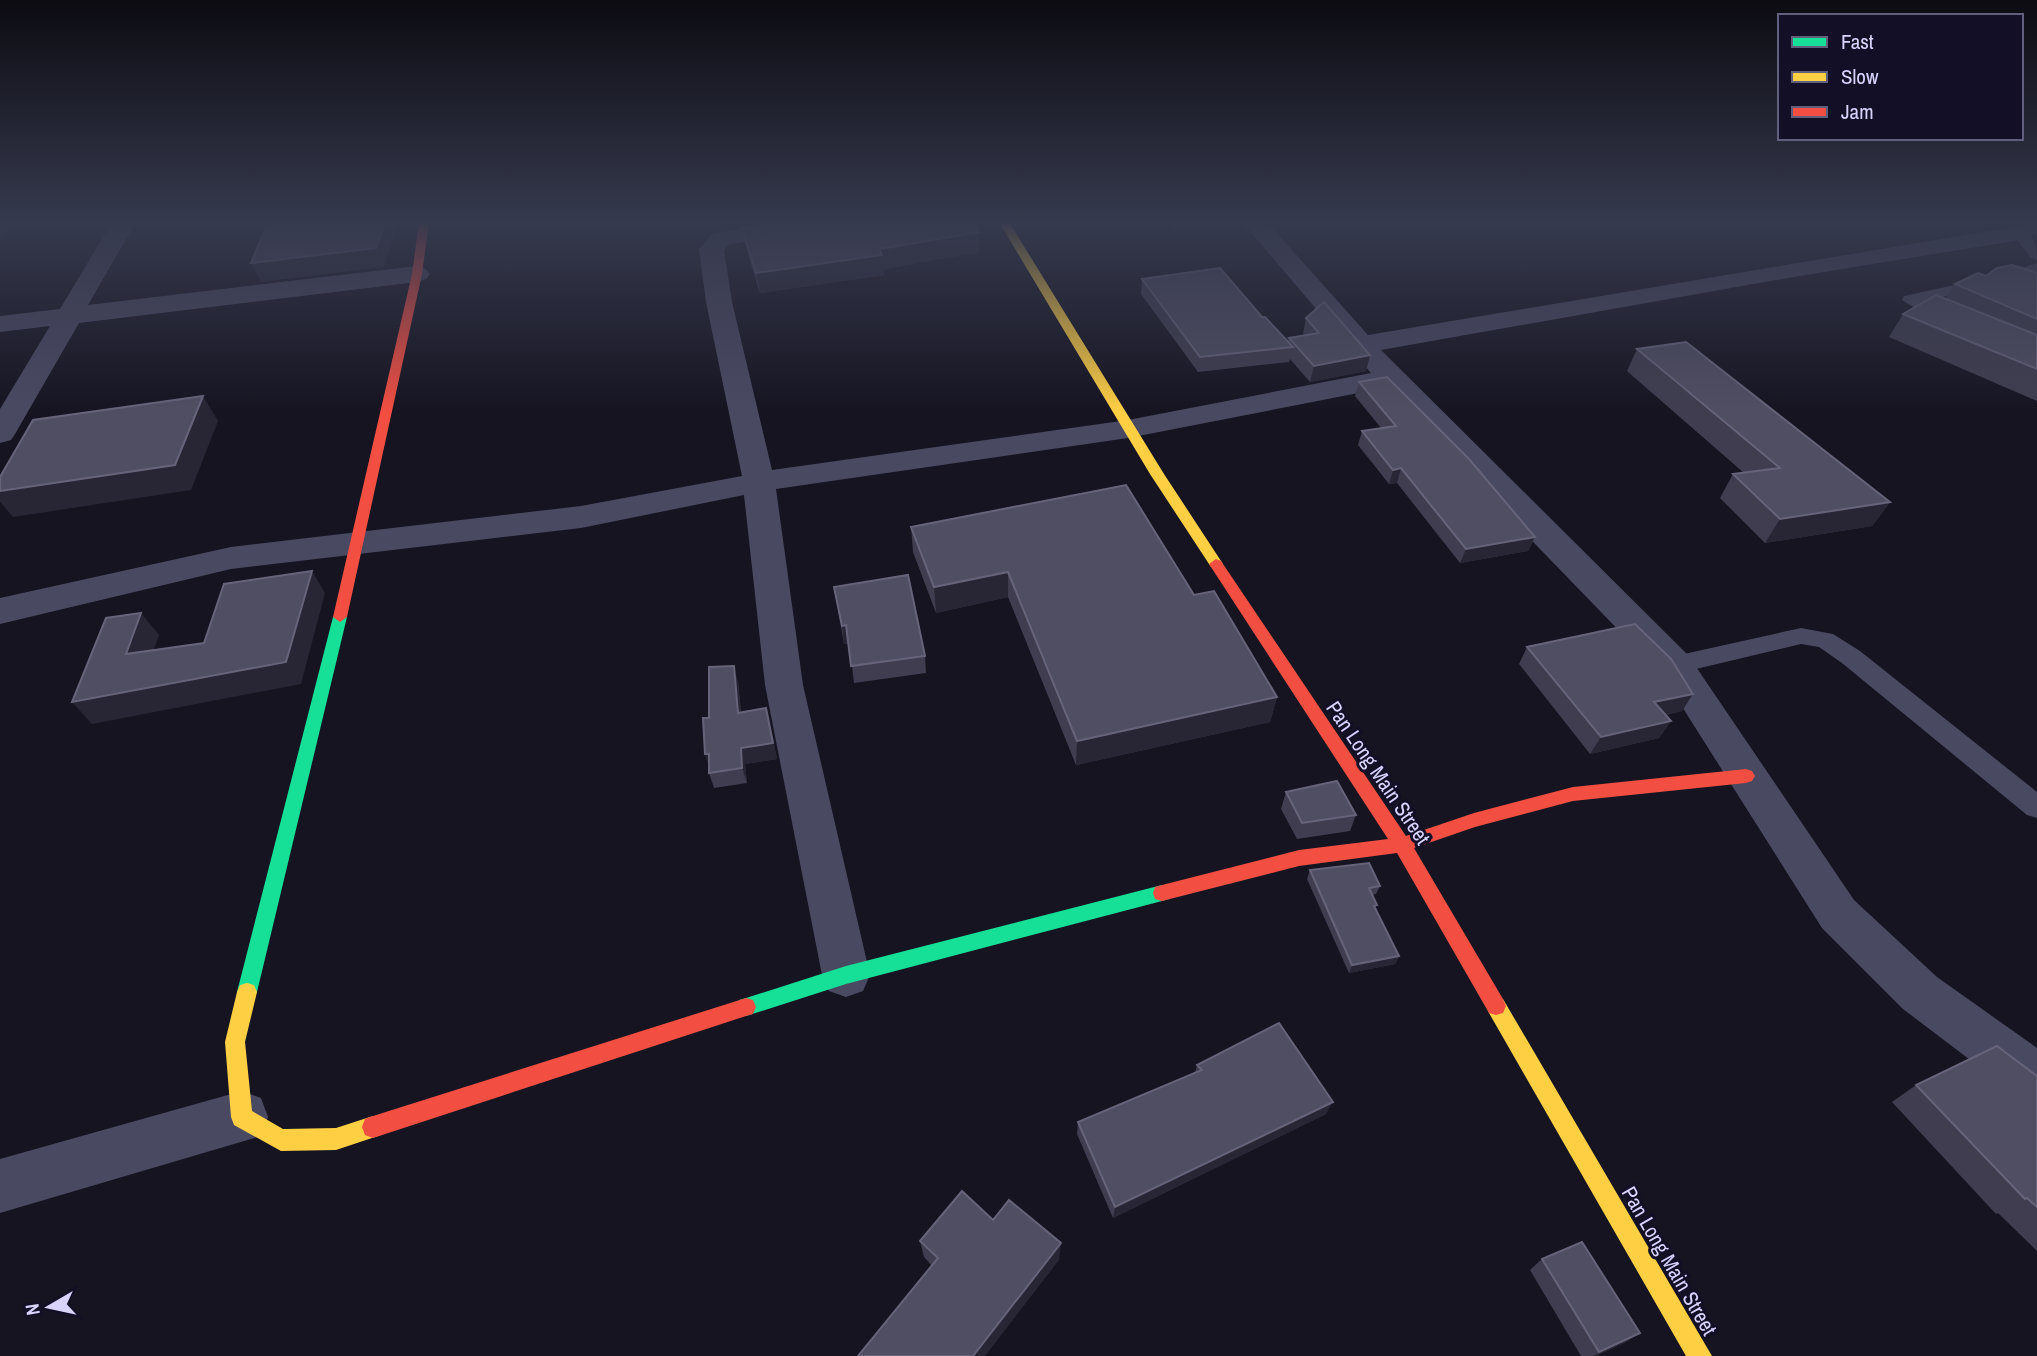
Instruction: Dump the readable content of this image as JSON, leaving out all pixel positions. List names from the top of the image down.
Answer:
{
  "streets": {
    "street": ["Pan Long Main Street"]
  },
  "legend": ["Fast", "Slow", "Jam"],
  "north": "left"
}
